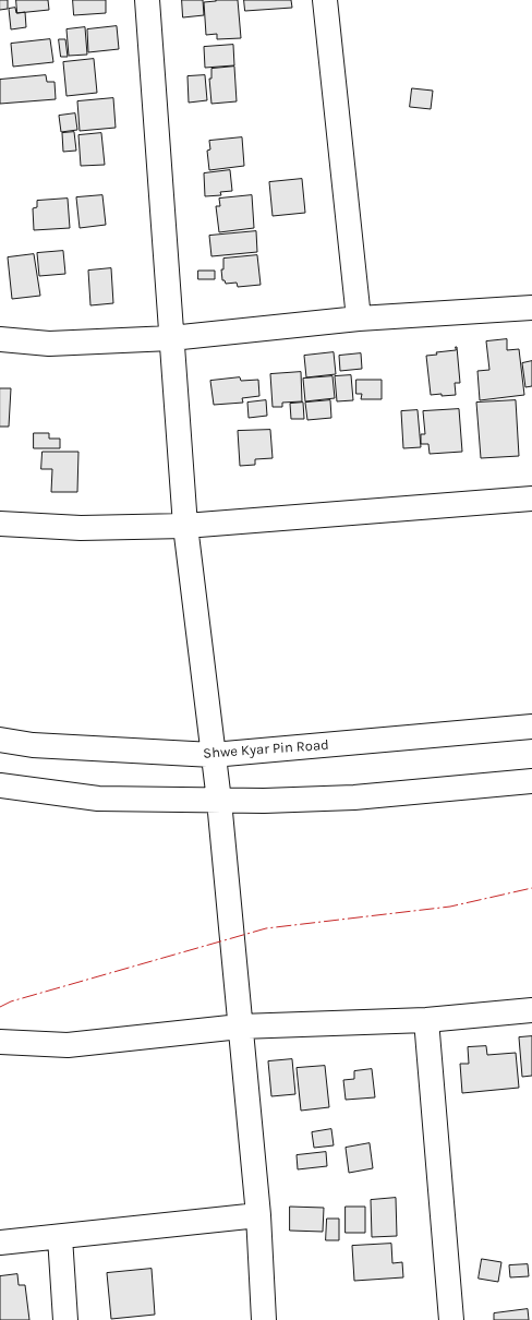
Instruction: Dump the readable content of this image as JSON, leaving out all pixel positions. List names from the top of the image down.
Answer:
{
  "streets": {
    "street": ["Shwe Kyar Pin Road"]
  }
}
